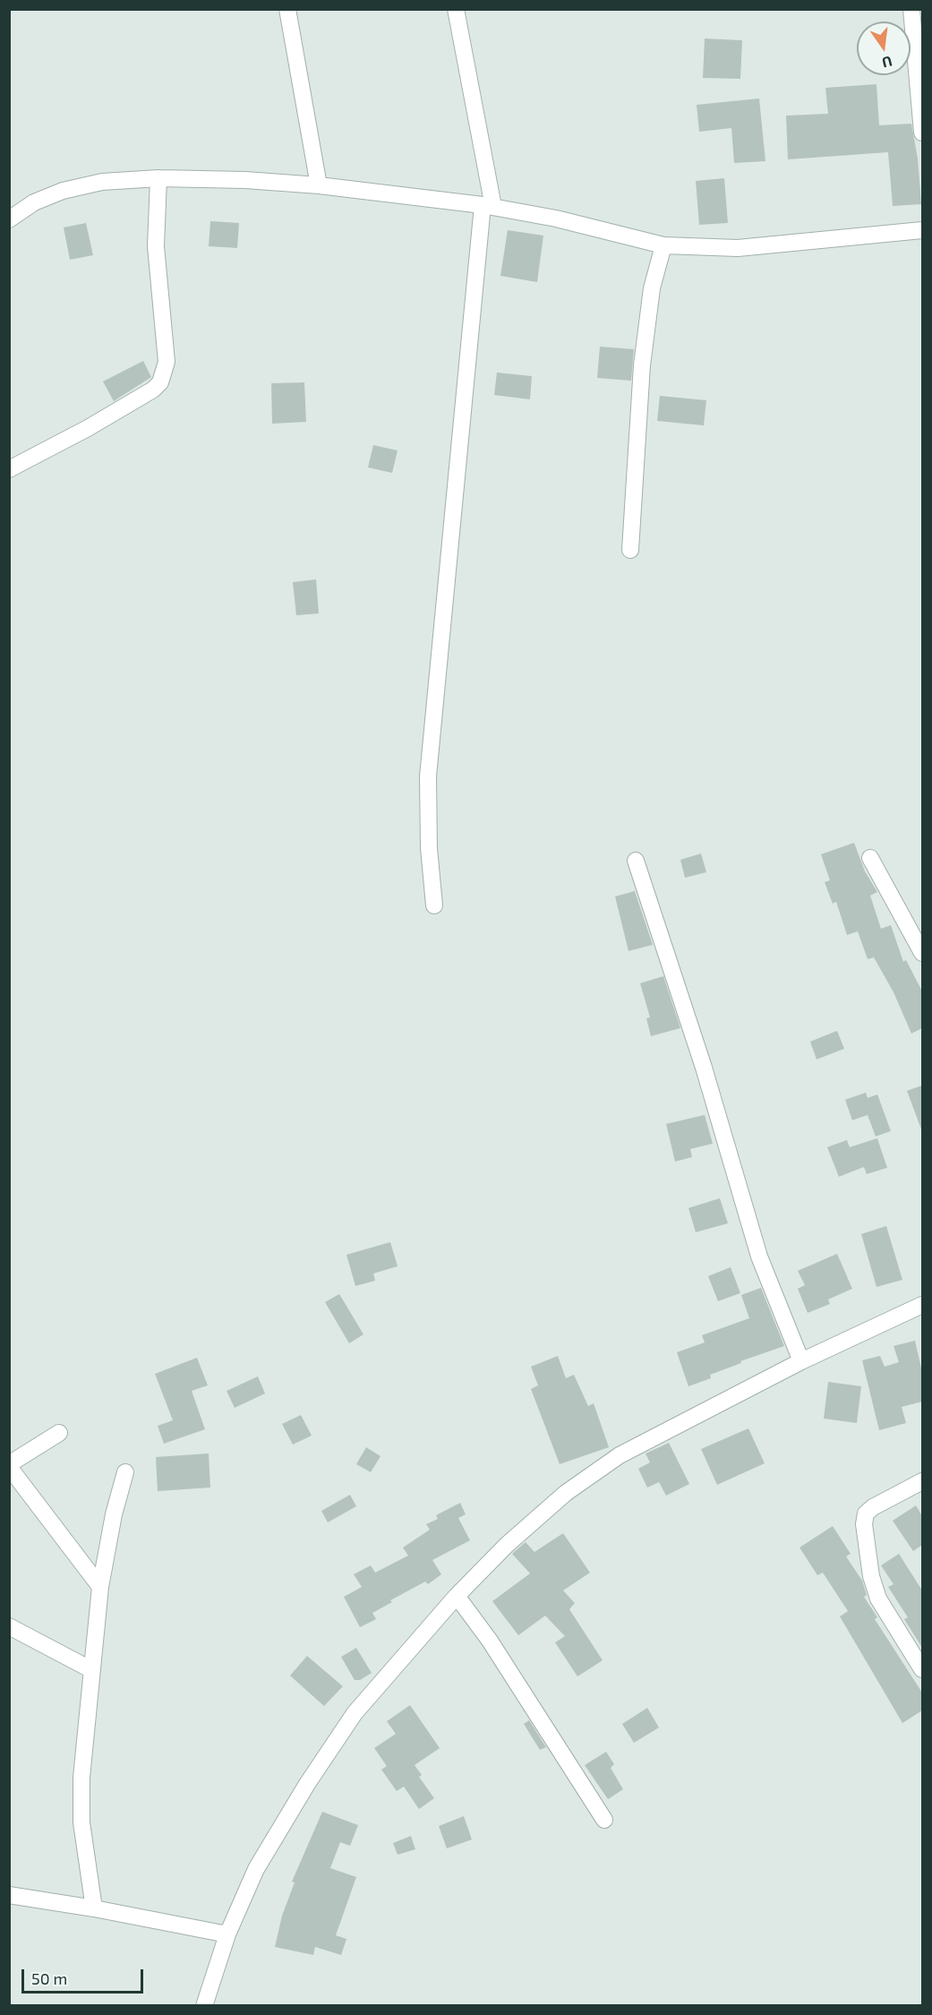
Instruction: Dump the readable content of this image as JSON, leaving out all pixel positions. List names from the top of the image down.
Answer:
{
  "scale_bar": "50 m",
  "north": "bottom"
}
